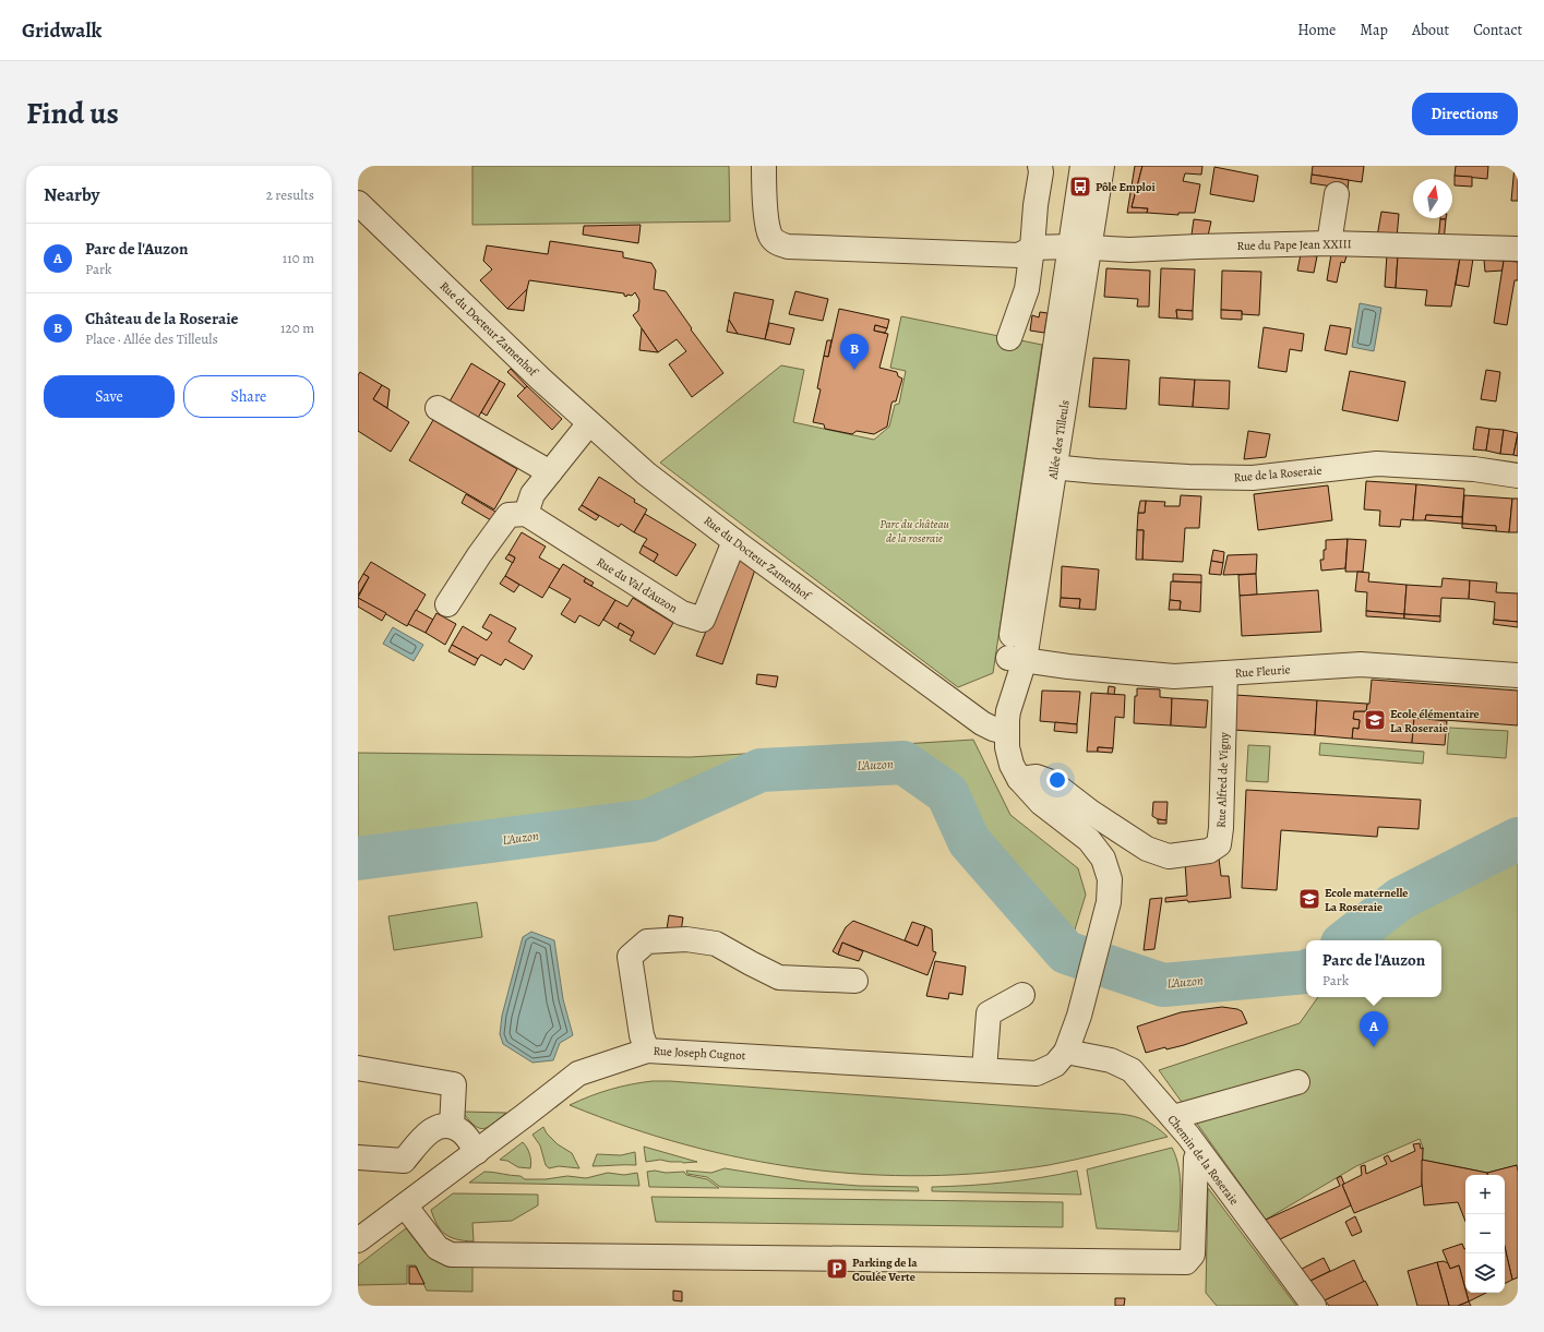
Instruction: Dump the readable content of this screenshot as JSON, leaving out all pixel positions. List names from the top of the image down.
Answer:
{
  "streets": {
    "street": [
      "Rue du Pape Jean XXIII",
      "Rue du Docteur Zamenhof",
      "Allée des Tilleuls",
      "Rue de la Roseraie",
      "Rue du Val d'Auzon",
      "Rue Fleurie",
      "Rue Alfred de Vigny",
      "Rue Joseph Cugnot",
      "Chemin de la Roseraie"
    ]
  },
  "crossings": [
    ["Rue du Pape Jean XXIII", "Allée des Tilleuls"],
    ["Rue du Docteur Zamenhof", "Allée des Tilleuls"],
    ["Rue du Docteur Zamenhof", "Rue du Val d'Auzon"],
    ["Allée des Tilleuls", "Rue de la Roseraie"],
    ["Allée des Tilleuls", "Rue Fleurie"],
    ["Rue Fleurie", "Rue Alfred de Vigny"],
    ["Rue Joseph Cugnot", "Chemin de la Roseraie"]
  ],
  "water": ["L'Auzon"],
  "parks": ["Parc du château de la roseraie"],
  "places": {
    "bus stop": ["Pôle Emploi"],
    "school or university": ["Ecole élémentaire La Roseraie", "Ecole maternelle La Roseraie"],
    "parking": ["Parking de la Coulée Verte"]
  },
  "north": "top",
  "page": {
    "header": "Gridwalk",
    "nav": [
      "Home",
      "Map",
      "About",
      "Contact"
    ],
    "title": "Find us",
    "buttons": [
      "Directions",
      ["Save", "Share"]
    ],
    "heading": ["Nearby", "2 results"],
    "list": [
      {
        "mark": "A",
        "name": "Parc de l'Auzon",
        "note": "Park",
        "value": "110 m"
      },
      {
        "mark": "B",
        "name": "Château de la Roseraie",
        "note": "Place · Allée des Tilleuls",
        "value": "120 m"
      }
    ],
    "pins": ["B", "A"],
    "popup": ["Parc de l'Auzon", "Park"],
    "map_buttons": ["+", "−"]
  }
}
